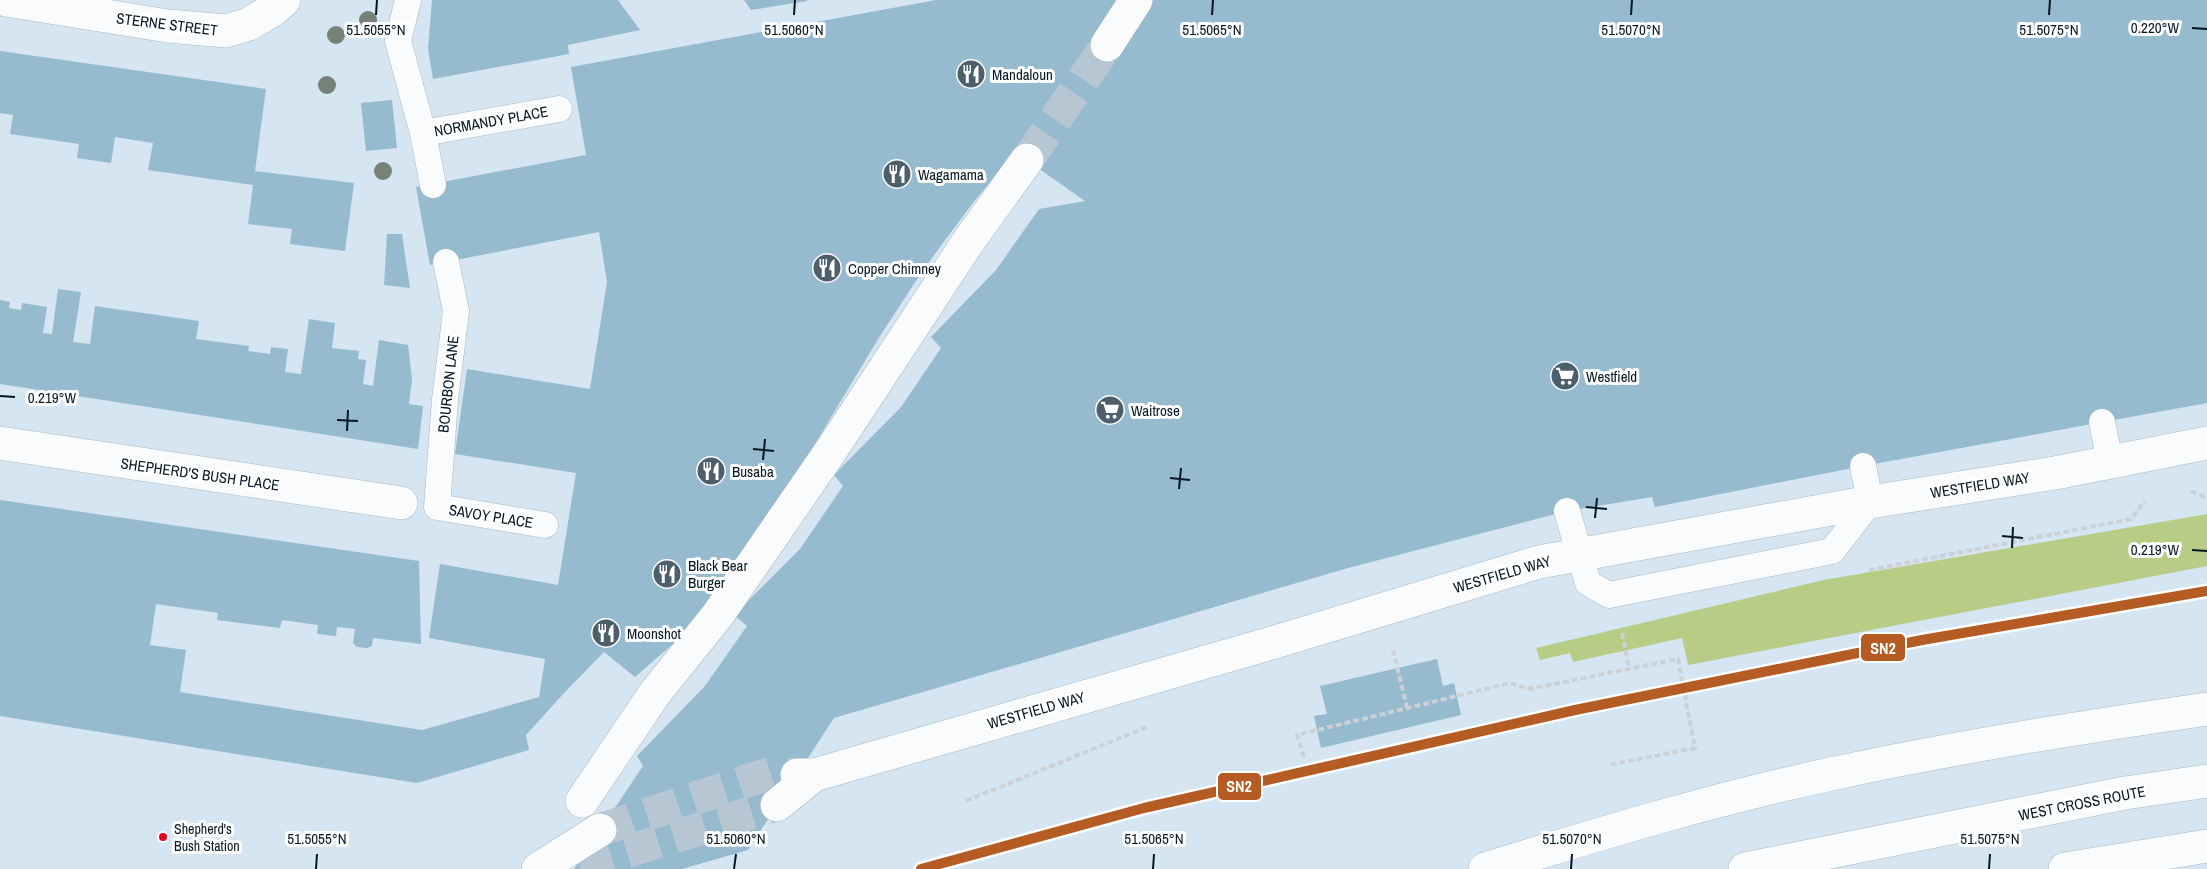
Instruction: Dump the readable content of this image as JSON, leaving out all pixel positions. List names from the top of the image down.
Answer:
{
  "streets": {
    "main road": [
      "STERNE STREET",
      "SHEPHERD'S BUSH PLACE",
      "WESTFIELD WAY",
      "WEST CROSS ROUTE"
    ],
    "lane": ["NORMANDY PLACE", "BOURBON LANE", "SAVOY PLACE"]
  },
  "crossings": [
    ["BOURBON LANE", "SAVOY PLACE"]
  ],
  "places": {
    "restaurant": [
      "Mandaloun",
      "Wagamama",
      "Copper Chimney",
      "Busaba",
      "Black Bear Burger",
      "Moonshot"
    ],
    "supermarket": ["Westfield", "Waitrose"],
    "other": ["Shepherd's Bush Station"]
  },
  "lines": ["transit line SN2"],
  "coordinates": [
    "0.220°W",
    "51.5055°N",
    "51.5060°N",
    "51.5065°N",
    "51.5070°N",
    "51.5075°N",
    "0.219°W"
  ]
}
